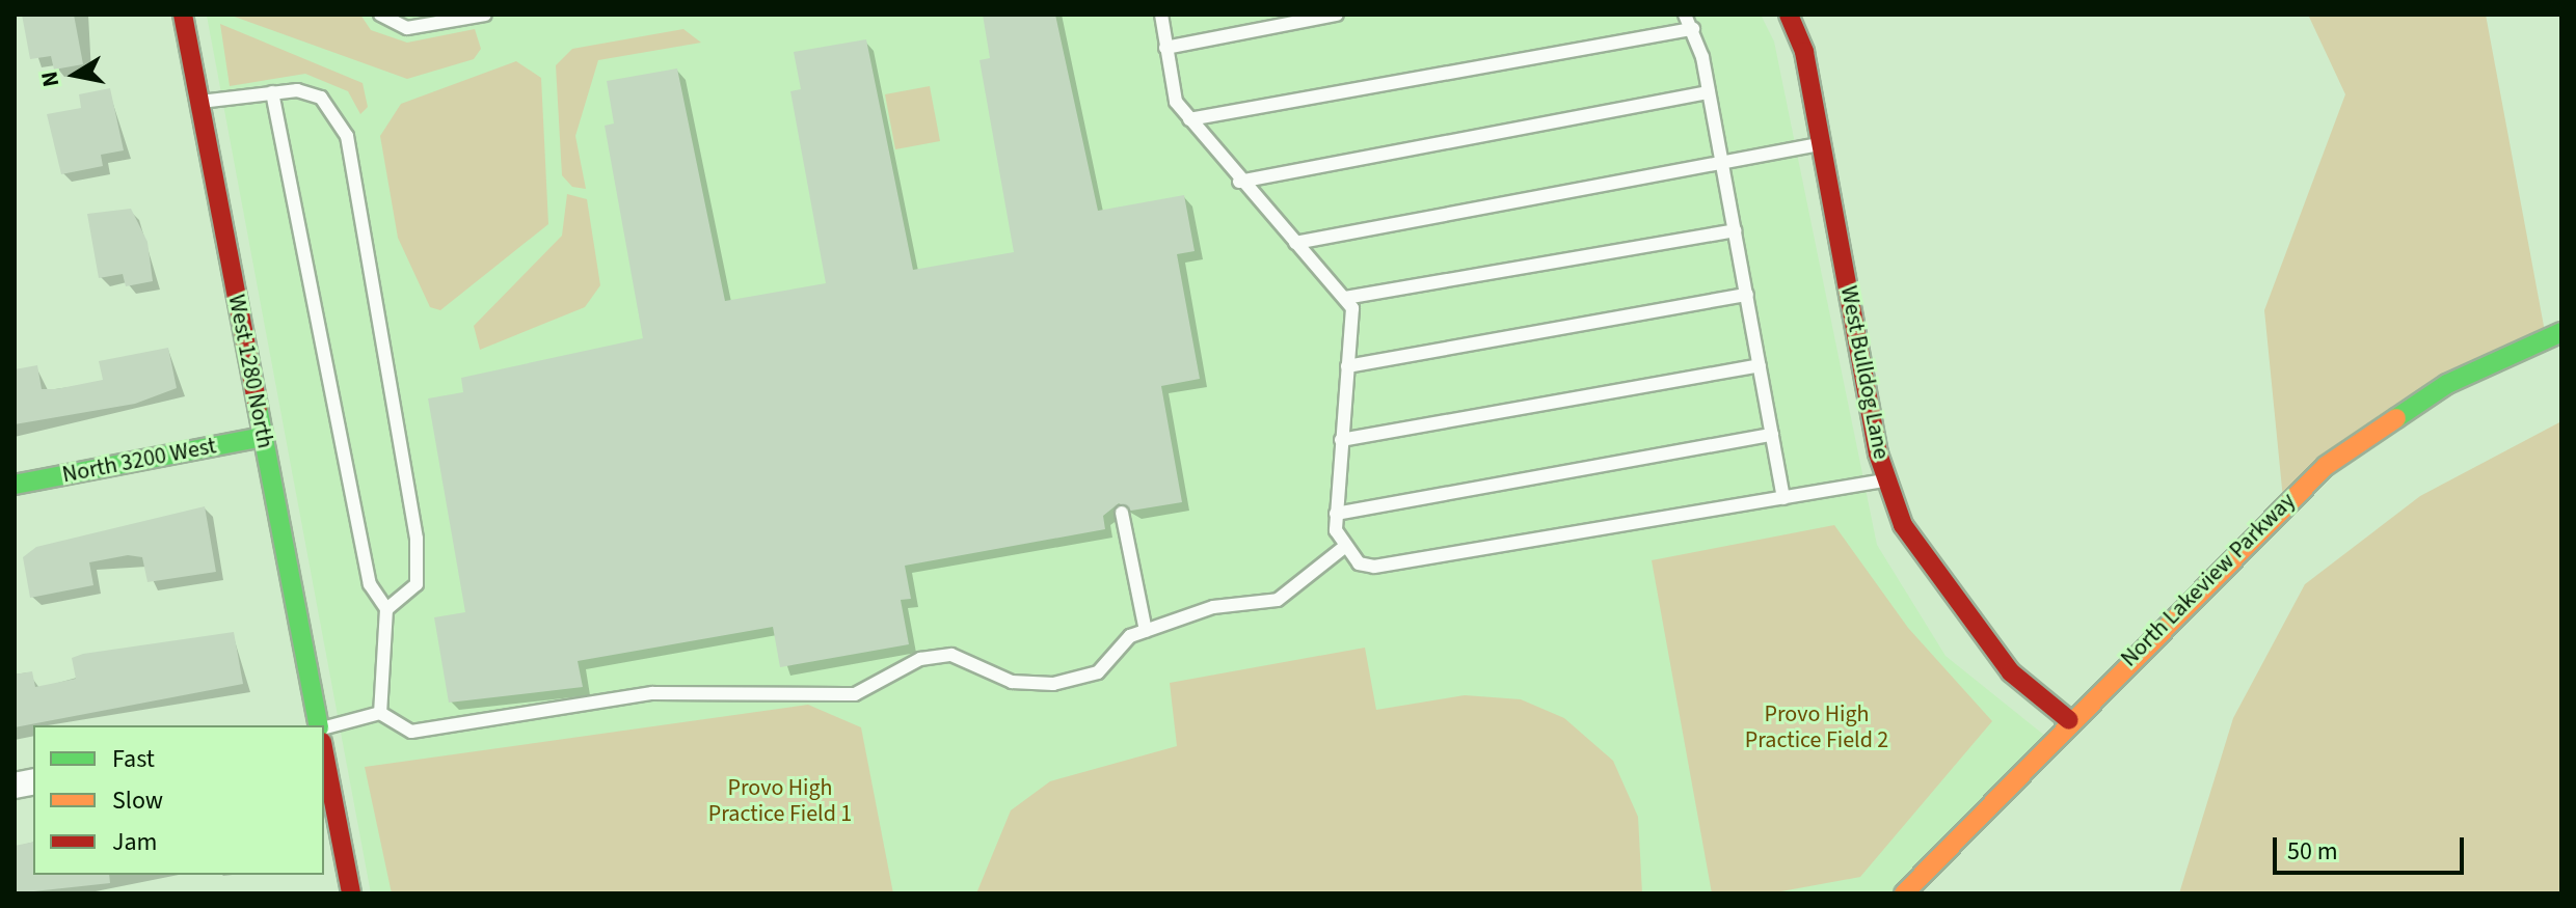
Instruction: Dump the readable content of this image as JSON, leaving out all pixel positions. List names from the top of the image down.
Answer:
{
  "streets": {
    "street": [
      "West 1280 North",
      "West Bulldog Lane",
      "North 3200 West",
      "North Lakeview Parkway"
    ]
  },
  "crossings": [
    ["West 1280 North", "North 3200 West"],
    ["West Bulldog Lane", "North Lakeview Parkway"]
  ],
  "parks": ["Provo High Practice Field 2", "Provo High Practice Field 1"],
  "legend": ["Fast", "Slow", "Jam"],
  "scale_bar": "50 m",
  "north": "left"
}
